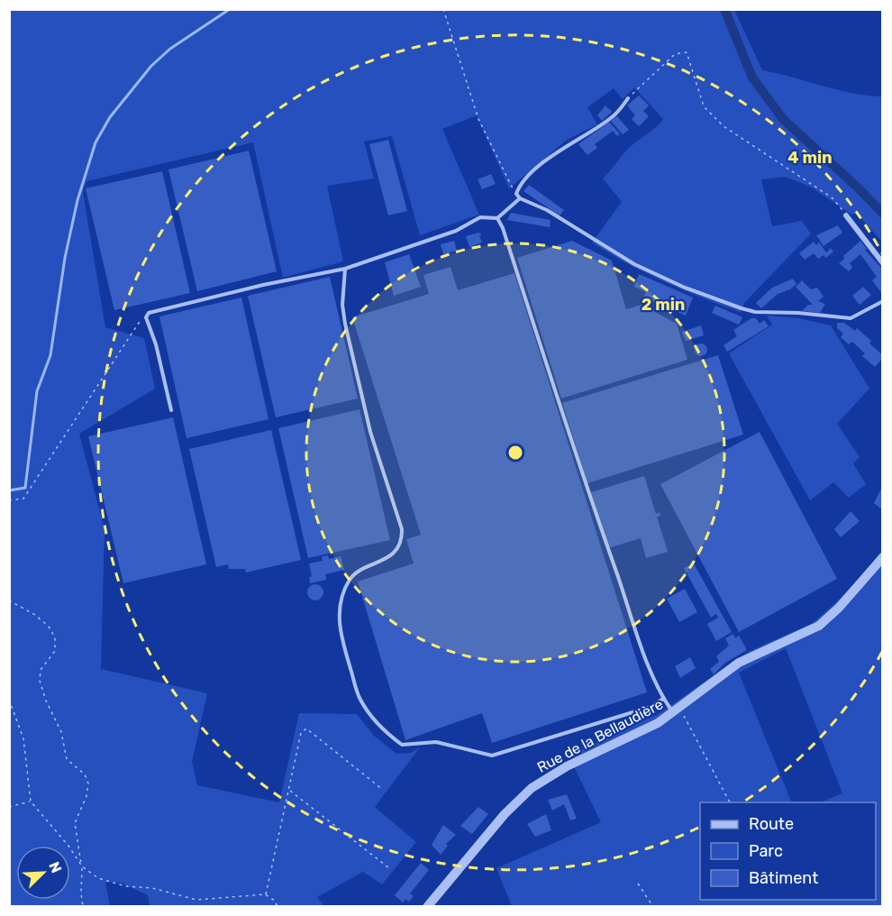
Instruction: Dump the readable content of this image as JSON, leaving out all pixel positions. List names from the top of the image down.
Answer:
{
  "streets": {
    "street": ["Rue de la Bellaudière"]
  },
  "legend": ["Route", "Parc", "Bâtiment"],
  "north": "top right",
  "rings": ["4 min", "2 min"]
}
